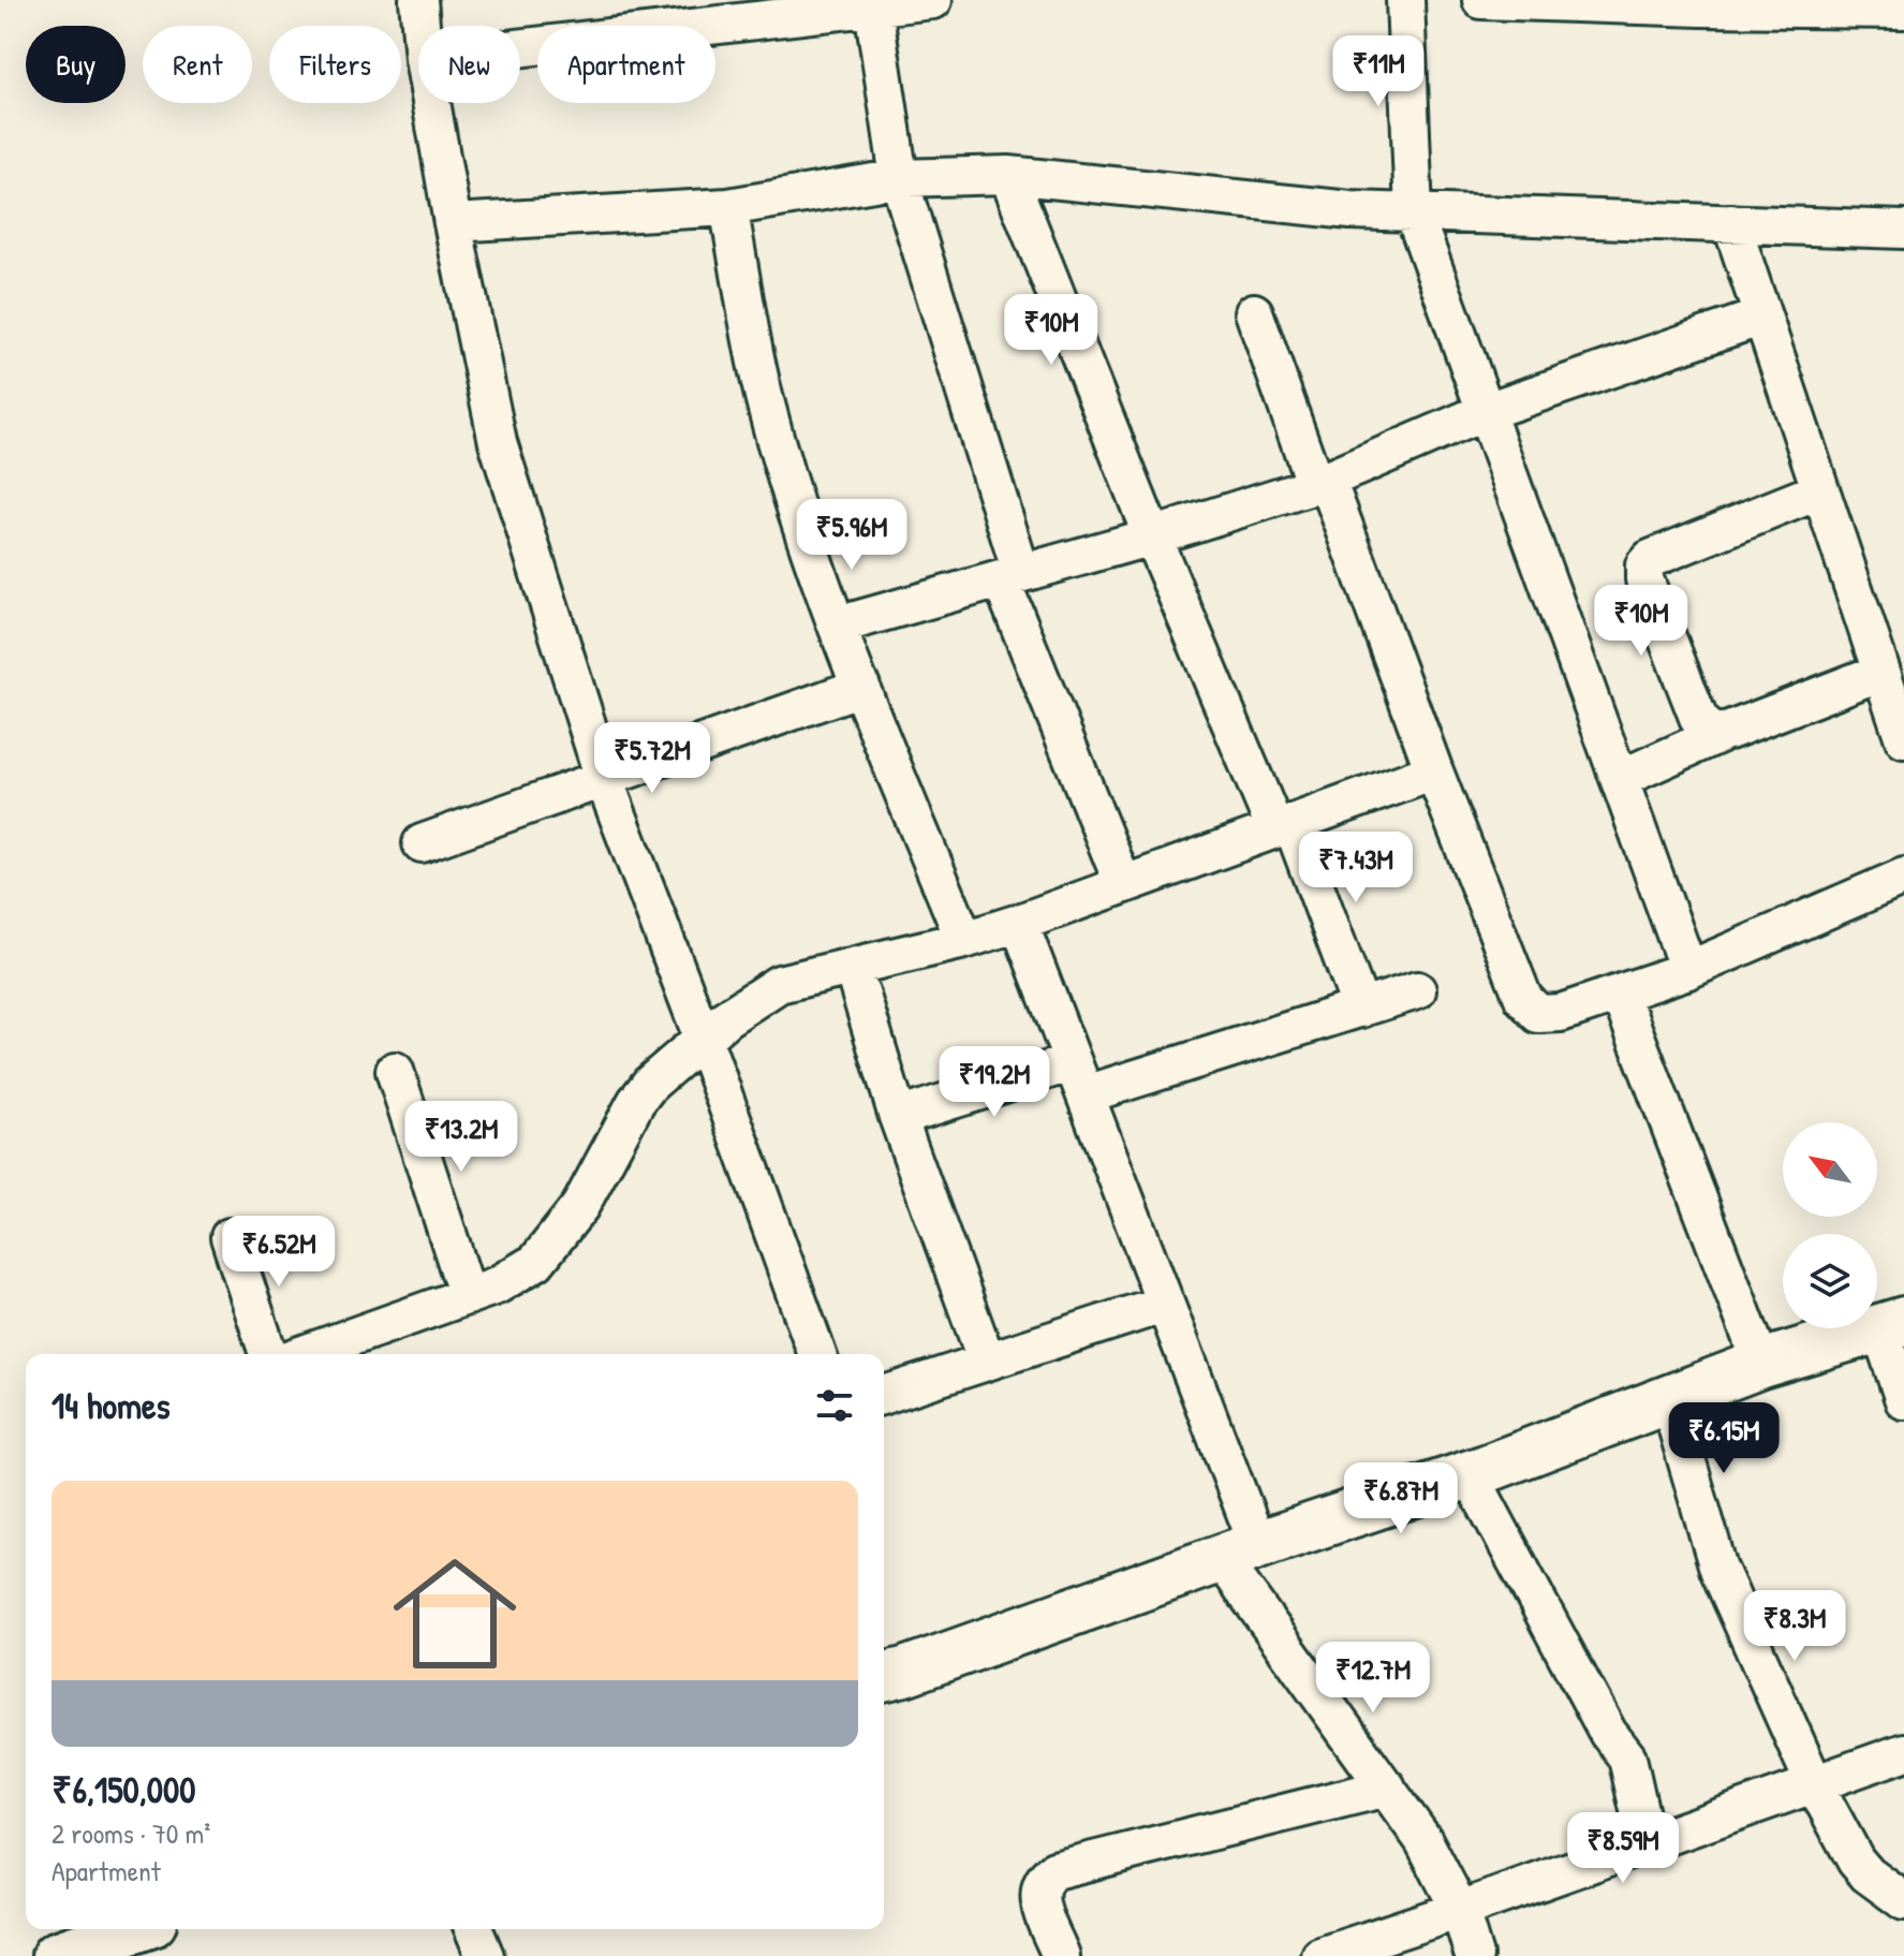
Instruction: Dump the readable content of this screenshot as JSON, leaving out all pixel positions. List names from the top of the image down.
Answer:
{
  "north": "top left",
  "page": {
    "chip": [
      "Buy",
      "Rent",
      "Filters",
      "New",
      "Apartment"
    ],
    "price": [
      "₹11M",
      "₹10M",
      "₹5.96M",
      "₹10M",
      "₹5.72M",
      "₹7.43M",
      "₹19.2M",
      "₹13.2M",
      "₹6.52M",
      "₹6.15M",
      "₹6.87M",
      "₹8.3M",
      "₹12.7M",
      "₹8.59M"
    ],
    "heading": "14 homes",
    "list": [
      {
        "name": "₹6,150,000",
        "note": "2 rooms · 70 m² · Apartment"
      }
    ]
  }
}
